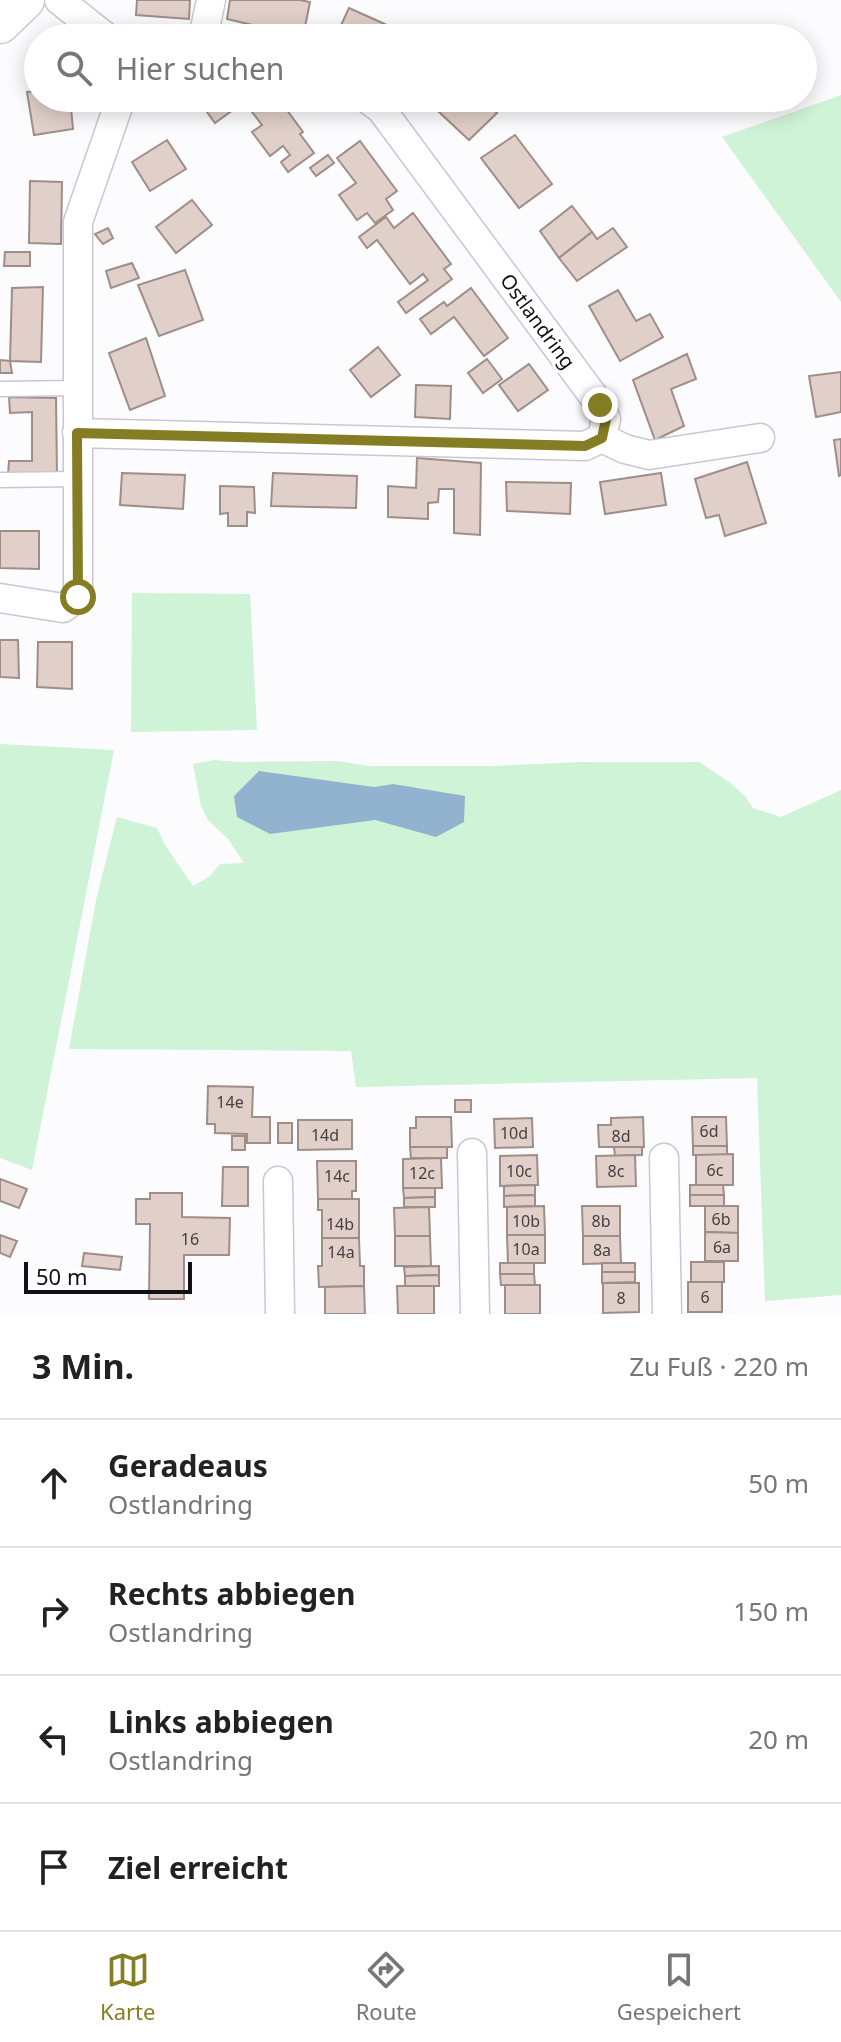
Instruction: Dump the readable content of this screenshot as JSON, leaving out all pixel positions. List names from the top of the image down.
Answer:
{
  "streets": {
    "street": ["Ostlandring"]
  },
  "house_numbers": [
    "14e",
    "6d",
    "10d",
    "14d",
    "8d",
    "6c",
    "10c",
    "8c",
    "12c",
    "14c",
    "6b",
    "10b",
    "8b",
    "14b",
    "16",
    "6a",
    "10a",
    "8a",
    "14a",
    "6",
    "8"
  ],
  "scale_bar": "50 m",
  "page": {
    "search": "Hier suchen",
    "scale": "50 m",
    "heading": ["3 Min.", "Zu Fuß · 220 m"],
    "list": [
      ["Geradeaus", "Ostlandring", "50 m"],
      ["Rechts abbiegen", "Ostlandring", "150 m"],
      ["Links abbiegen", "Ostlandring", "20 m"],
      "Ziel erreicht"
    ],
    "nav": ["Karte", "Route", "Gespeichert"]
  }
}
